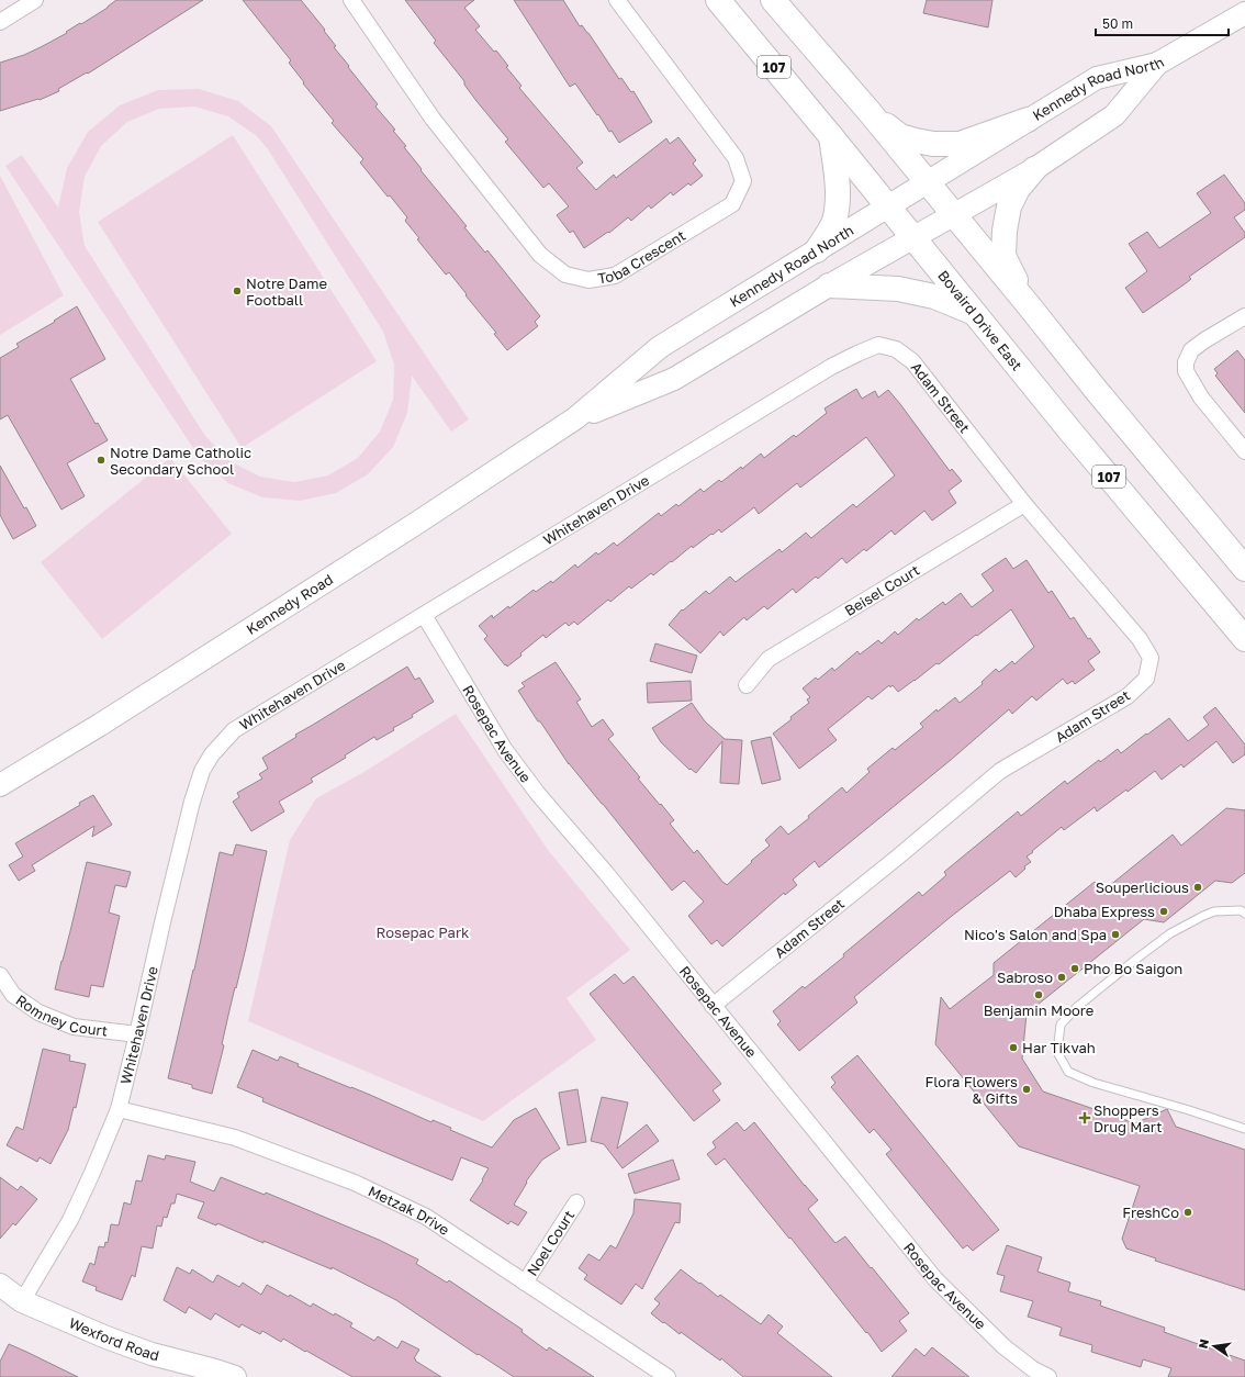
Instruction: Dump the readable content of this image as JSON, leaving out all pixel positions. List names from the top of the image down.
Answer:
{
  "streets": {
    "main road": [
      "107",
      "Kennedy Road North",
      "Bovaird Drive East",
      "Kennedy Road",
      "Wexford Road"
    ],
    "street": [
      "Toba Crescent",
      "Adam Street",
      "Whitehaven Drive",
      "Beisel Court",
      "Rosepac Avenue",
      "Romney Court",
      "Metzak Drive",
      "Noel Court"
    ]
  },
  "crossings": [
    ["Kennedy Road North", "Bovaird Drive East"],
    ["Kennedy Road North", "Kennedy Road"],
    ["Adam Street", "Whitehaven Drive"],
    ["Adam Street", "Beisel Court"],
    ["Adam Street", "Rosepac Avenue"],
    ["Whitehaven Drive", "Rosepac Avenue"],
    ["Whitehaven Drive", "Romney Court"],
    ["Whitehaven Drive", "Metzak Drive"],
    ["Whitehaven Drive", "Wexford Road"],
    ["Metzak Drive", "Noel Court"]
  ],
  "parks": ["Rosepac Park"],
  "places": {
    "other": [
      "Notre Dame Football",
      "Notre Dame Catholic Secondary School",
      "Souperlicious",
      "Dhaba Express",
      "Nico's Salon and Spa",
      "Pho Bo Saigon",
      "Sabroso",
      "Benjamin Moore",
      "Har Tikvah",
      "Flora Flowers & Gifts",
      "FreshCo"
    ],
    "health": ["Shoppers Drug Mart"]
  },
  "scale_bar": "50 m",
  "north": "left"
}
